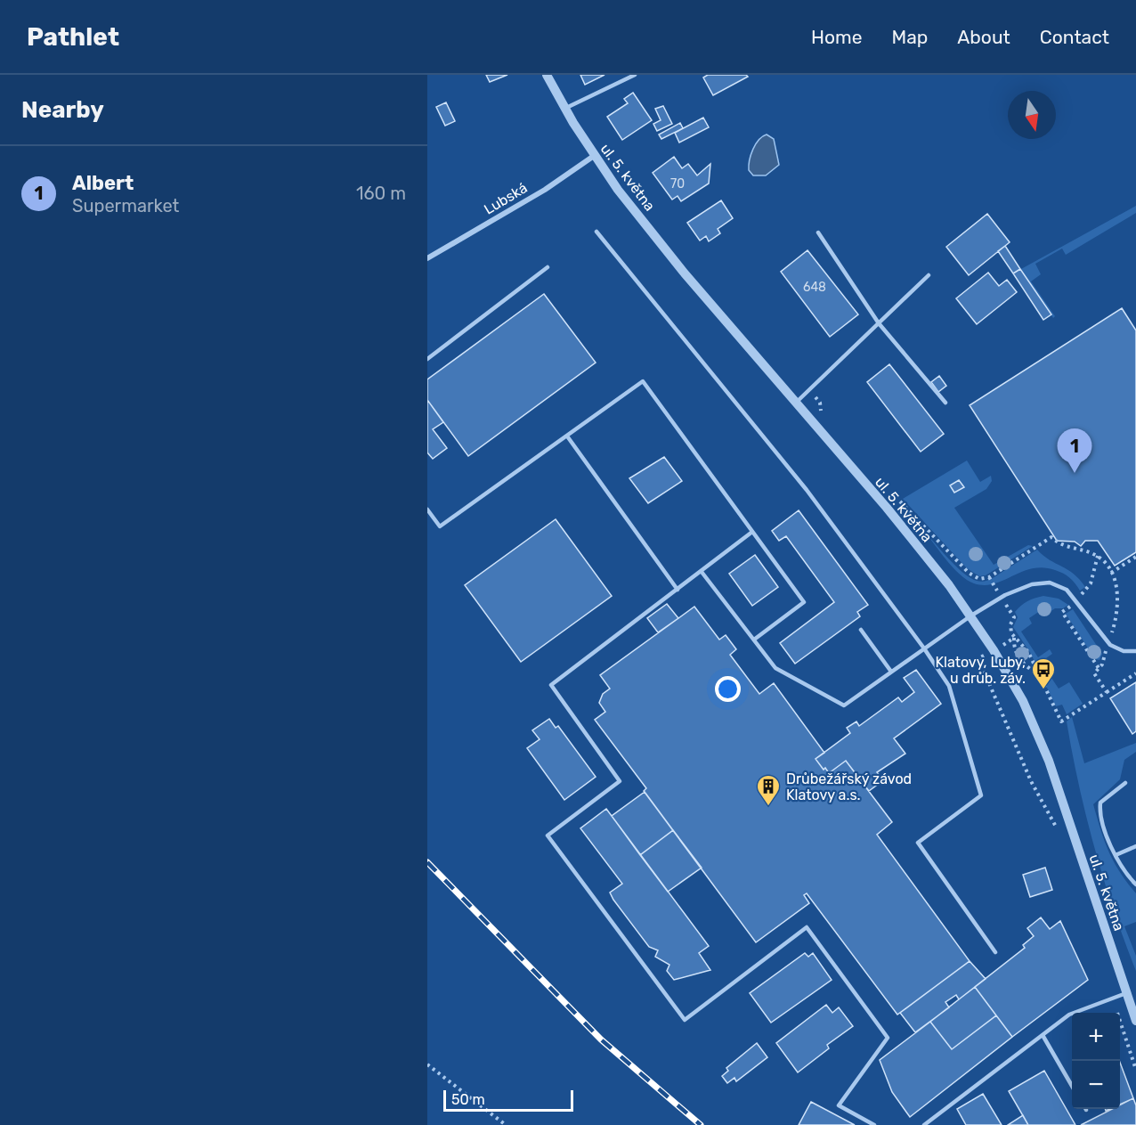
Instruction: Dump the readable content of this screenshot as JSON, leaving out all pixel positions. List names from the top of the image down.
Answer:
{
  "streets": {
    "street": ["ul. 5. května", "Lubská"]
  },
  "crossings": [
    ["ul. 5. května", "Lubská"]
  ],
  "places": {
    "bus stop": ["Klatovy, Luby, u drůb. záv."],
    "building": ["Drůbežářský závod Klatovy a.s."]
  },
  "house_numbers": ["70", "648"],
  "scale_bar": "50 m",
  "north": "bottom",
  "page": {
    "header": "Pathlet",
    "nav": [
      "Home",
      "Map",
      "About",
      "Contact"
    ],
    "heading": "Nearby",
    "list": [
      {
        "mark": "1",
        "name": "Albert",
        "note": "Supermarket",
        "value": "160 m"
      }
    ],
    "pins": "1",
    "map_buttons": ["+", "−"],
    "scale": "50 m"
  }
}
